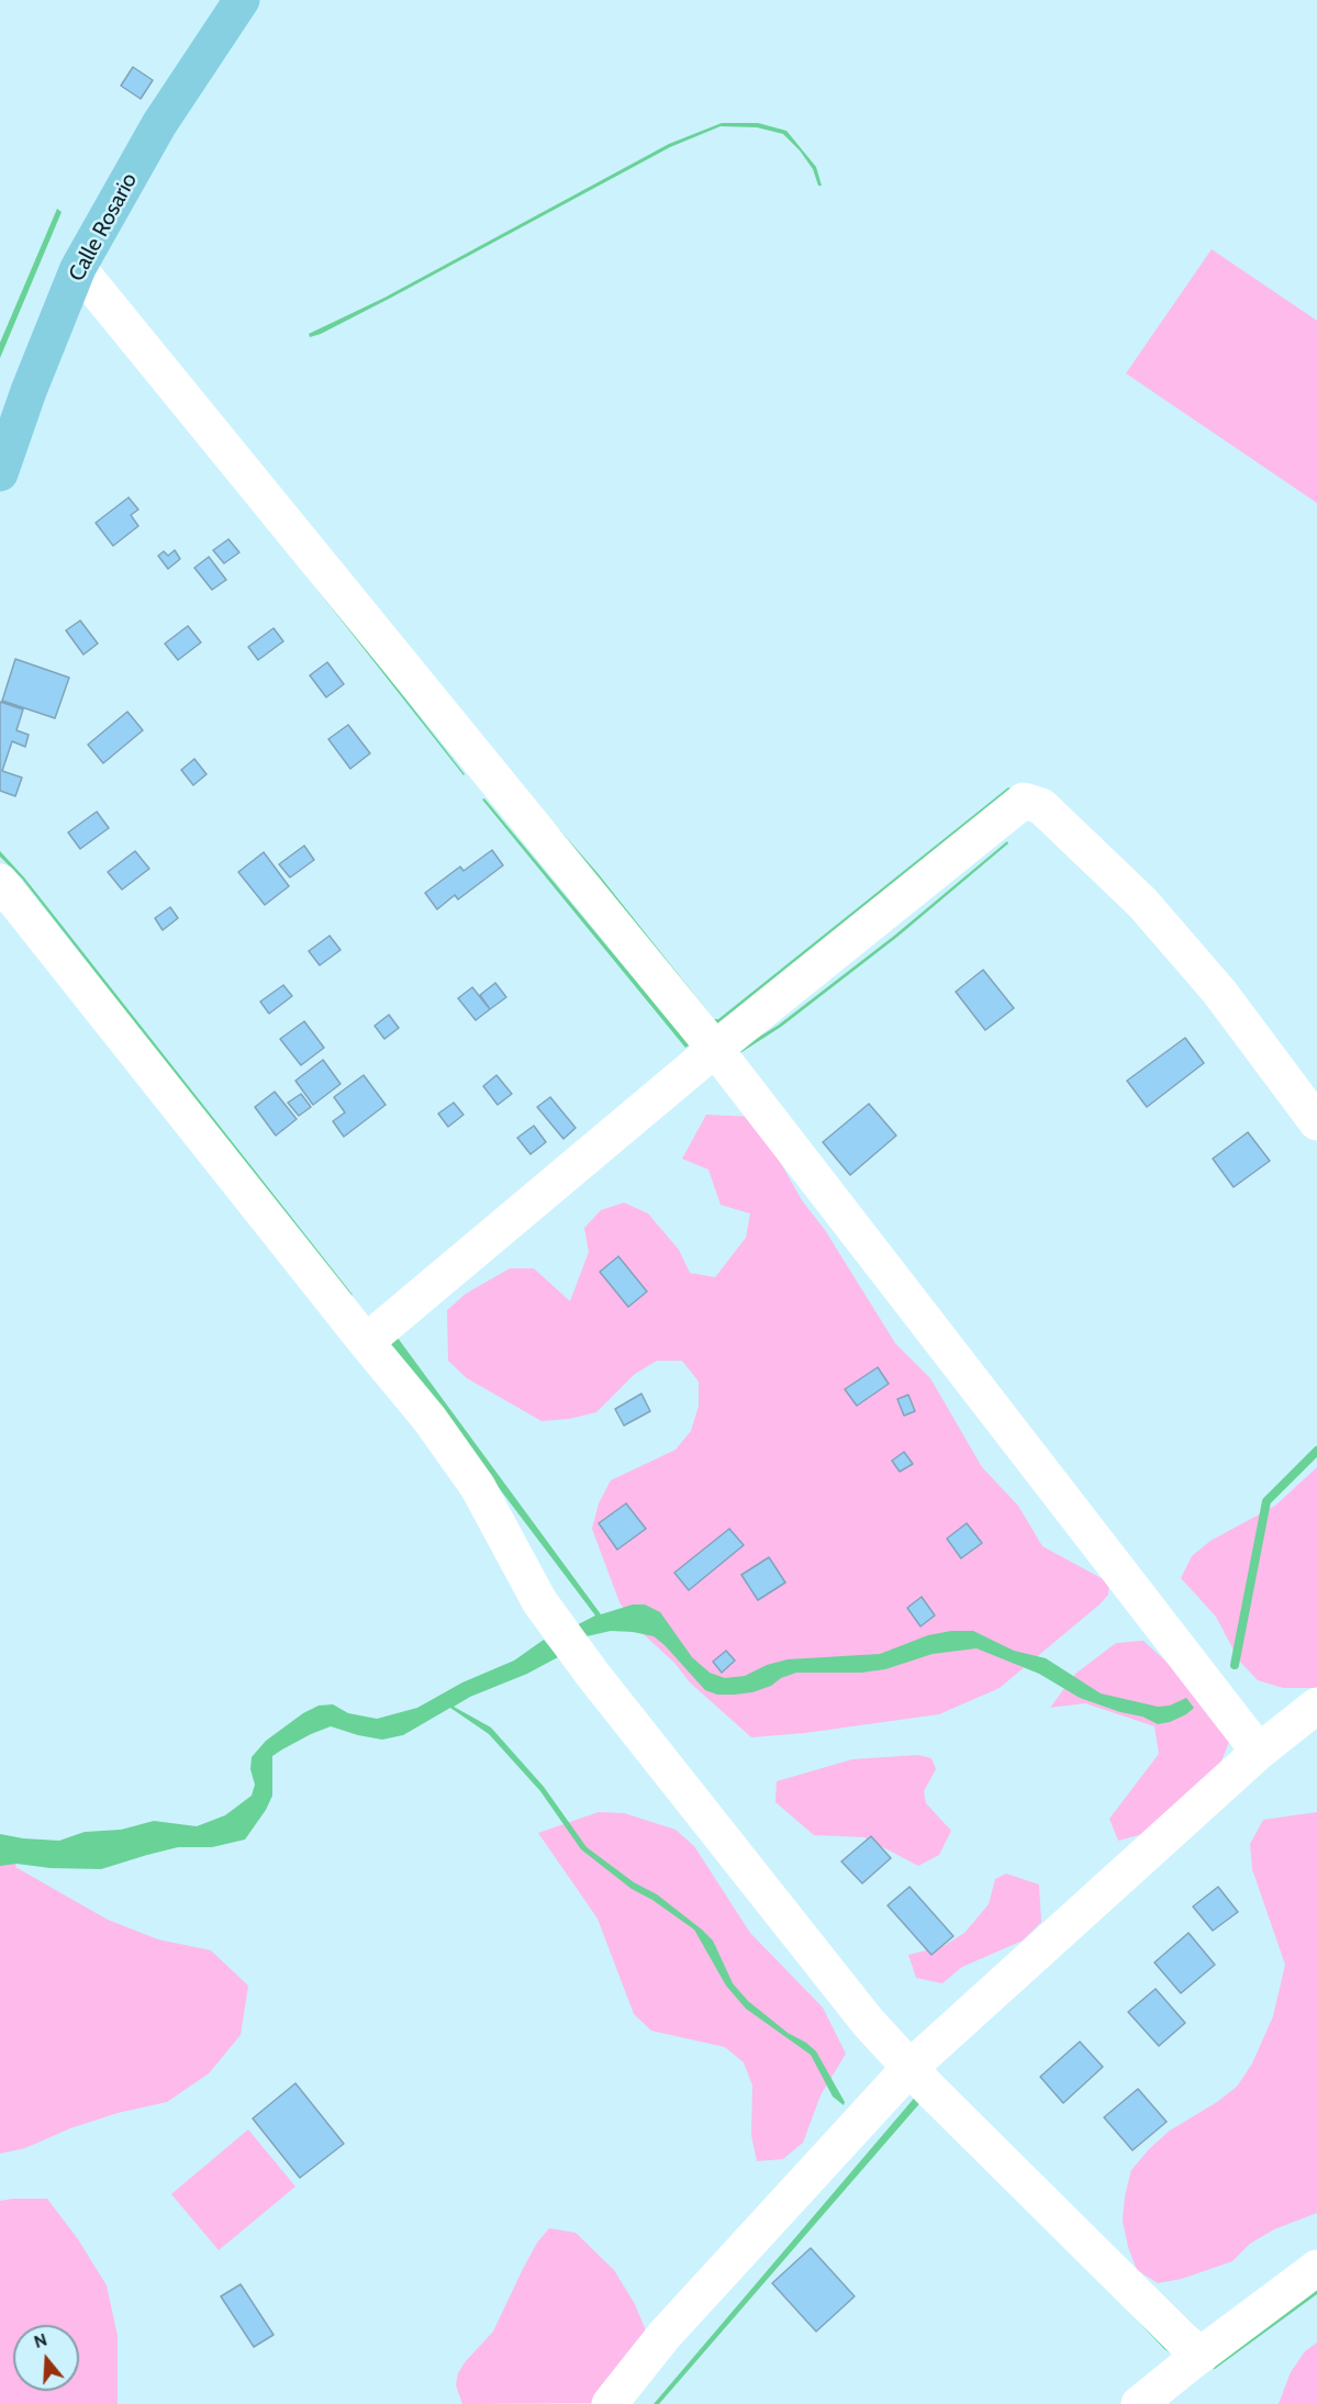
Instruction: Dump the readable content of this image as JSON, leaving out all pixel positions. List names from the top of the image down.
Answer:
{
  "streets": {
    "main road": ["Calle Rosario"]
  },
  "north": "top"
}
